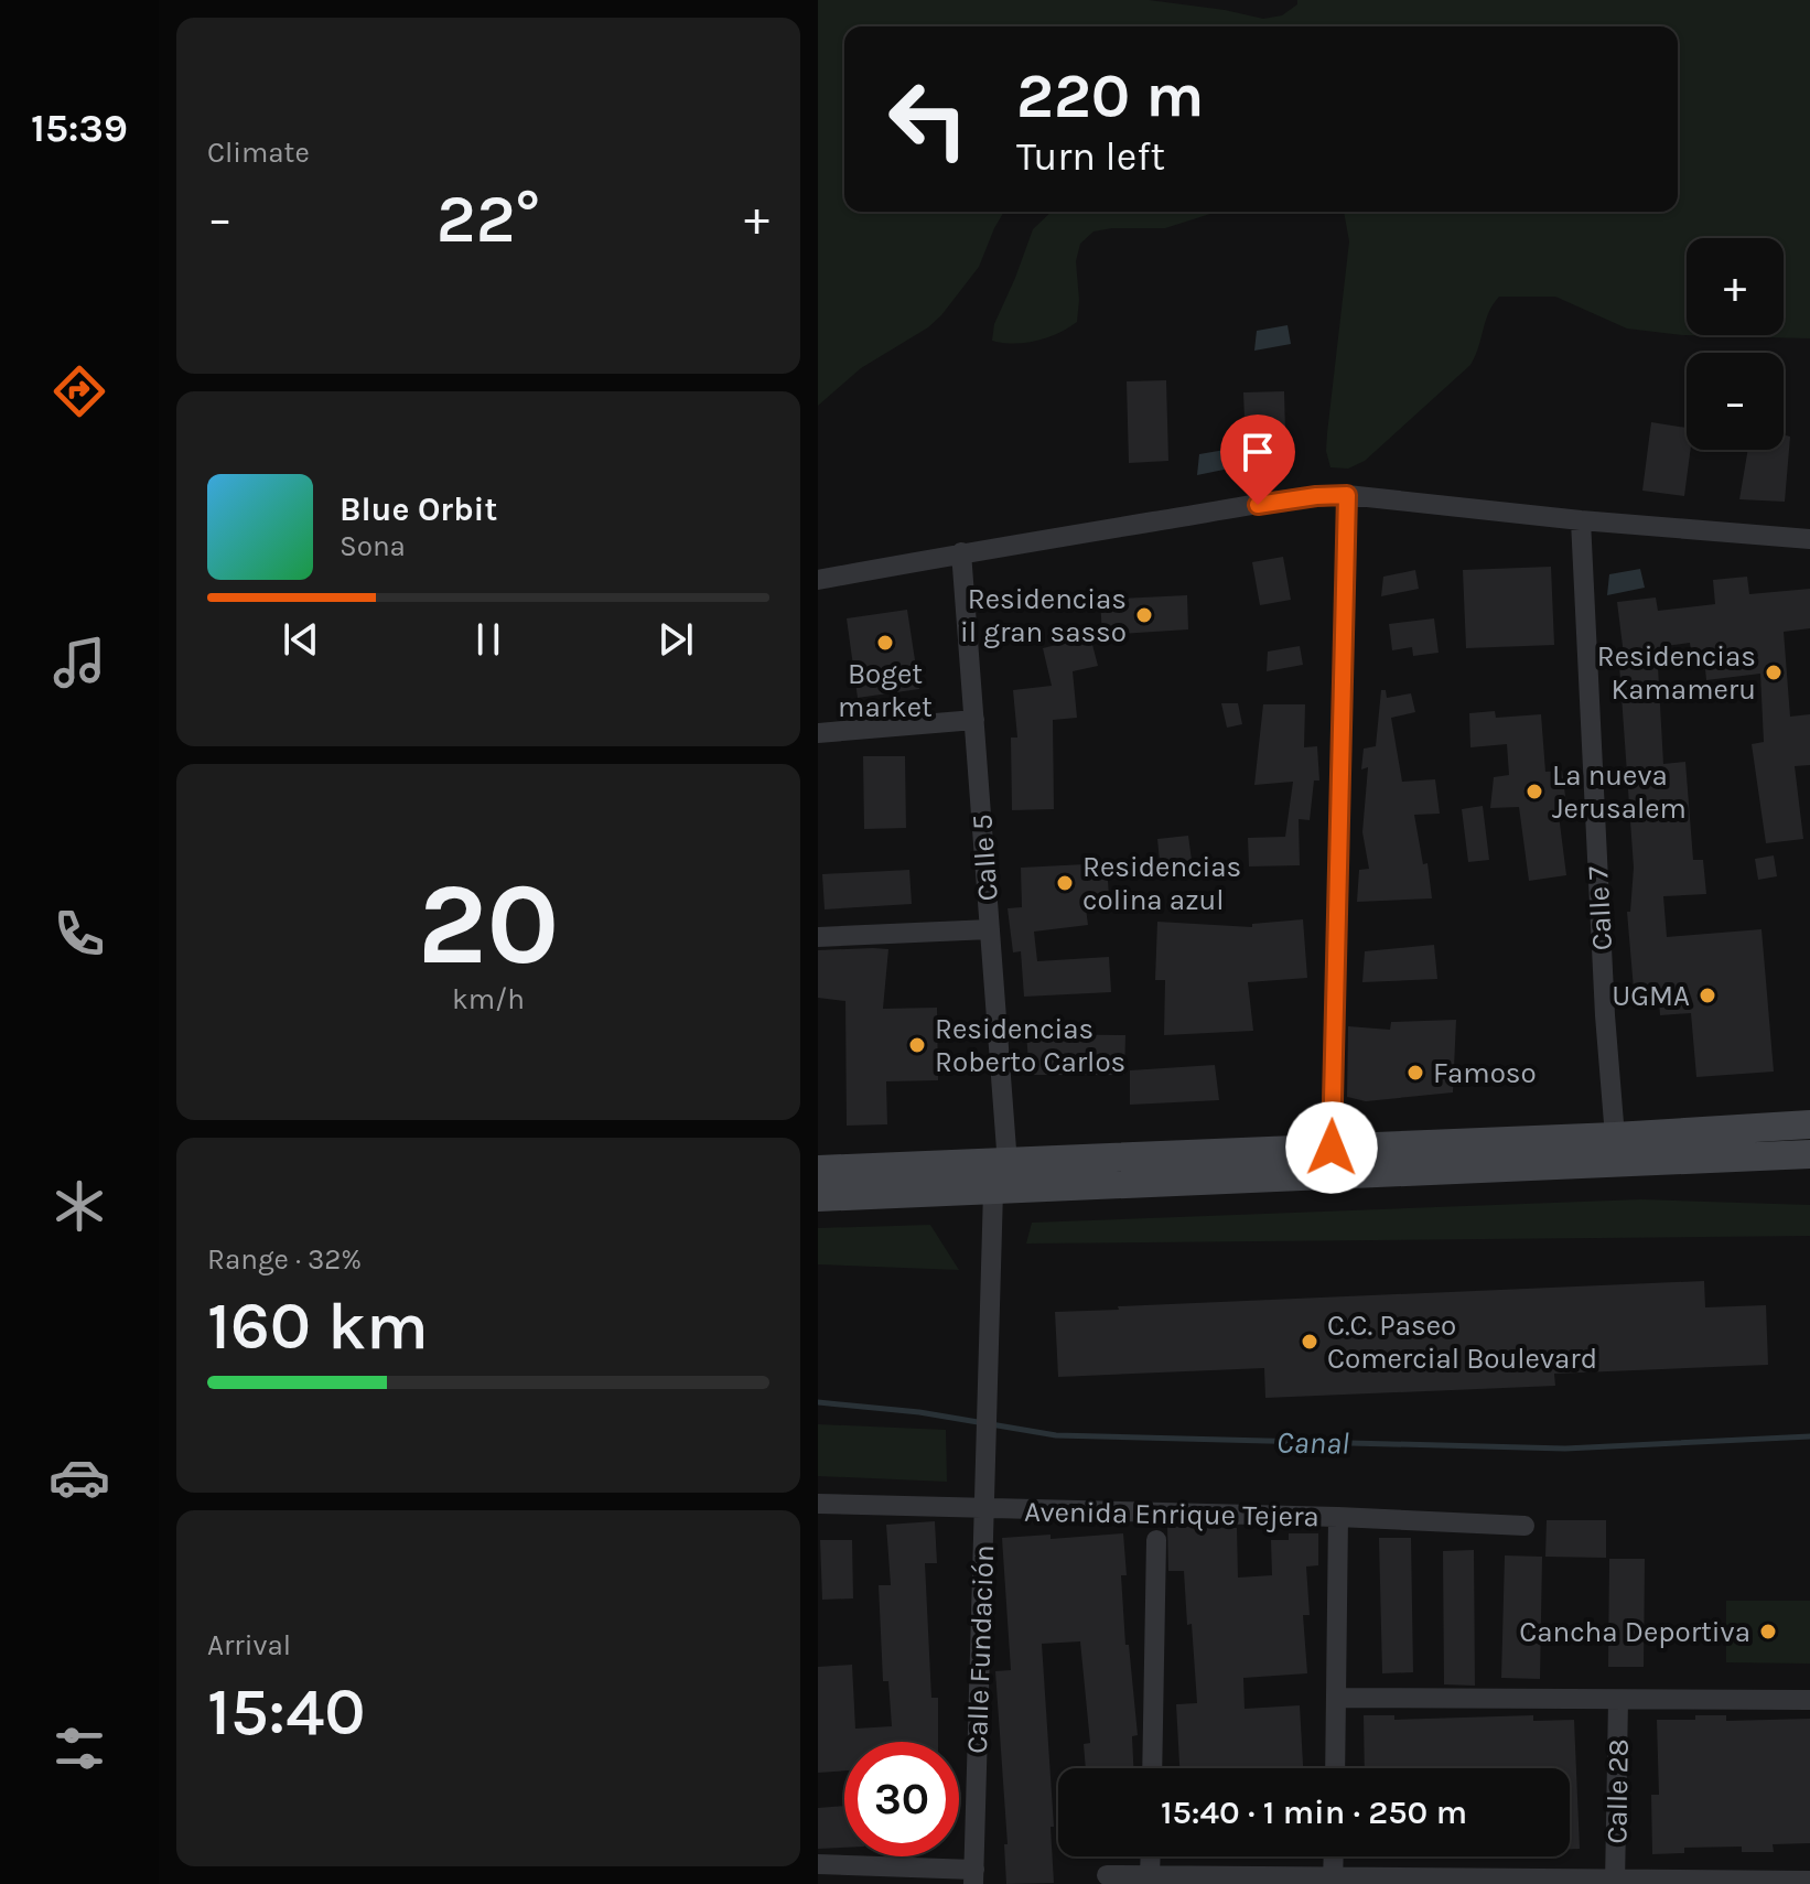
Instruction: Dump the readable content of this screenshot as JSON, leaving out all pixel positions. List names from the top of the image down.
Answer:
{
  "streets": {
    "street": [
      "Calle 5",
      "Calle 7",
      "Avenida Enrique Tejera",
      "Calle Fundación",
      "Calle 28"
    ]
  },
  "crossings": [
    ["Avenida Enrique Tejera", "Calle Fundación"]
  ],
  "water": ["Canal"],
  "places": [
    "Residencias il gran sasso",
    "Boget market",
    "Residencias Kamameru",
    "La nueva Jerusalem",
    "Residencias colina azul",
    "UGMA",
    "Residencias Roberto Carlos",
    "Famoso",
    "C.C. Paseo Comercial Boulevard",
    "Cancha Deportiva"
  ],
  "page": {
    "tabs": "15:39",
    "tile": [
      "Climate",
      ["20", "km/h"],
      ["Range · 32%", "160 km"],
      ["Arrival", "15:40"]
    ],
    "turn": ["220 m", "Turn left"],
    "heat": ["−", "22°", "+"],
    "map_buttons": ["+", "−"],
    "song": ["Blue Orbit", "Sona"],
    "limit": "30",
    "trip": "15:40 · 1 min · 250 m"
  }
}
